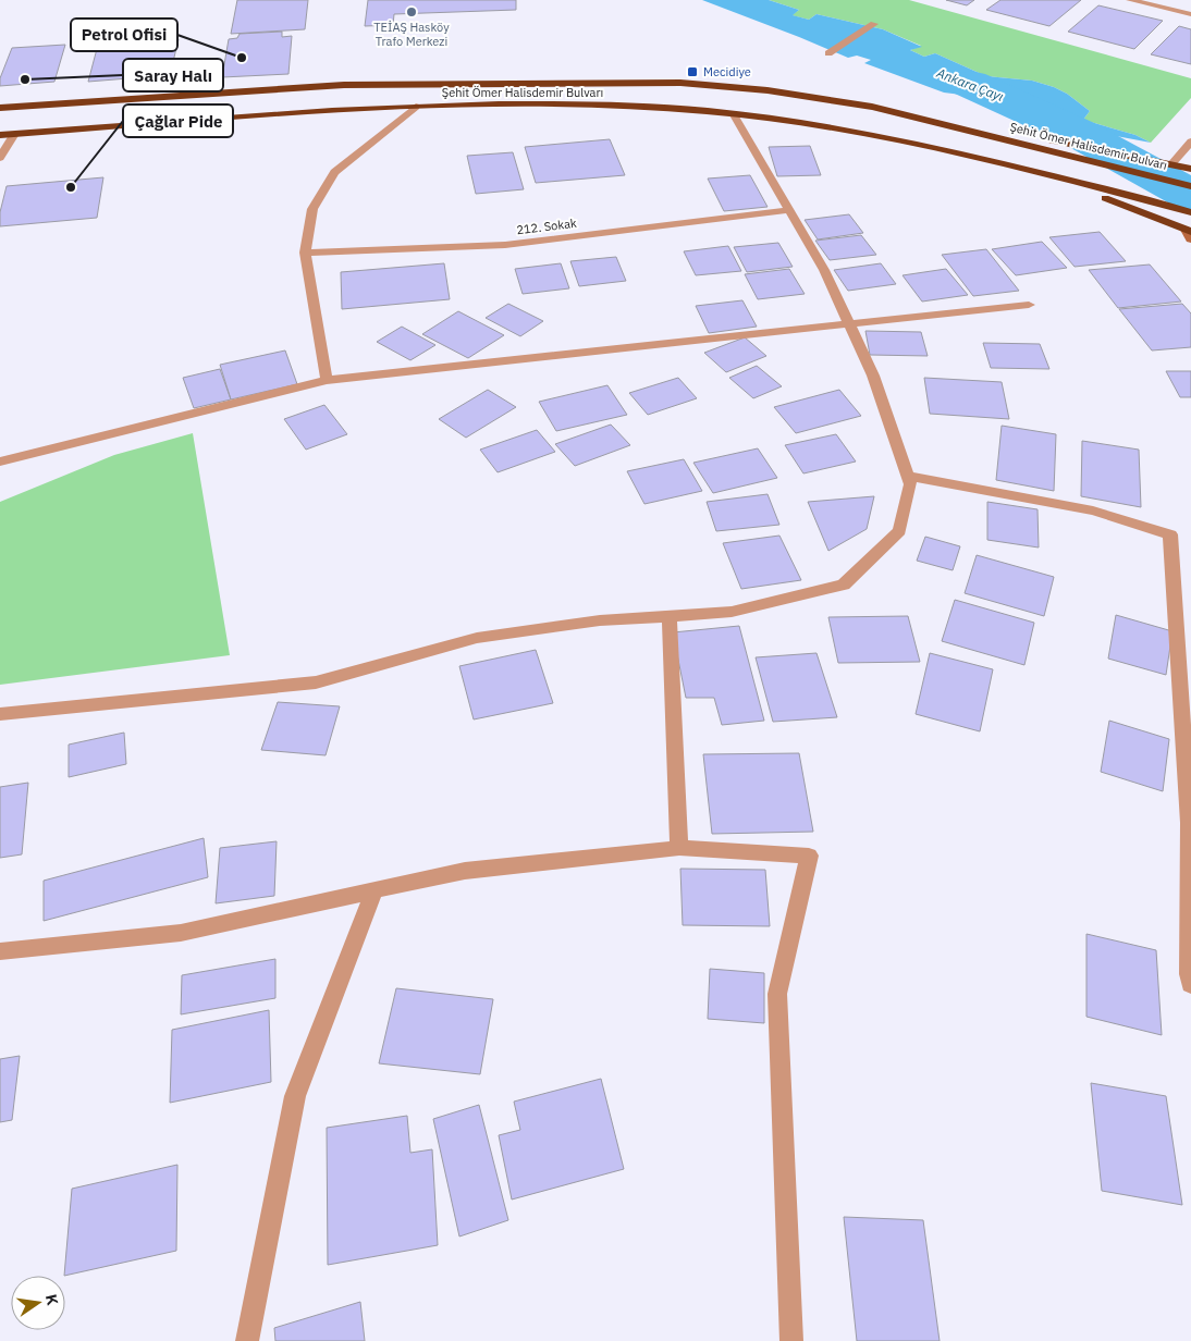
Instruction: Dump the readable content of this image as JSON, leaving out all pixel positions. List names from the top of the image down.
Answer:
{
  "streets": {
    "highway": ["Şehit Ömer Halisdemir Bulvarı"],
    "street": ["212. Sokak"]
  },
  "water": ["Ankara Çayı"],
  "places": {
    "other": [
      "TEİAŞ Hasköy Trafo Merkezi",
      "Petrol Ofisi",
      "Saray Halı",
      "Çağlar Pide"
    ],
    "transit": ["Mecidiye"]
  },
  "north": "right"
}
